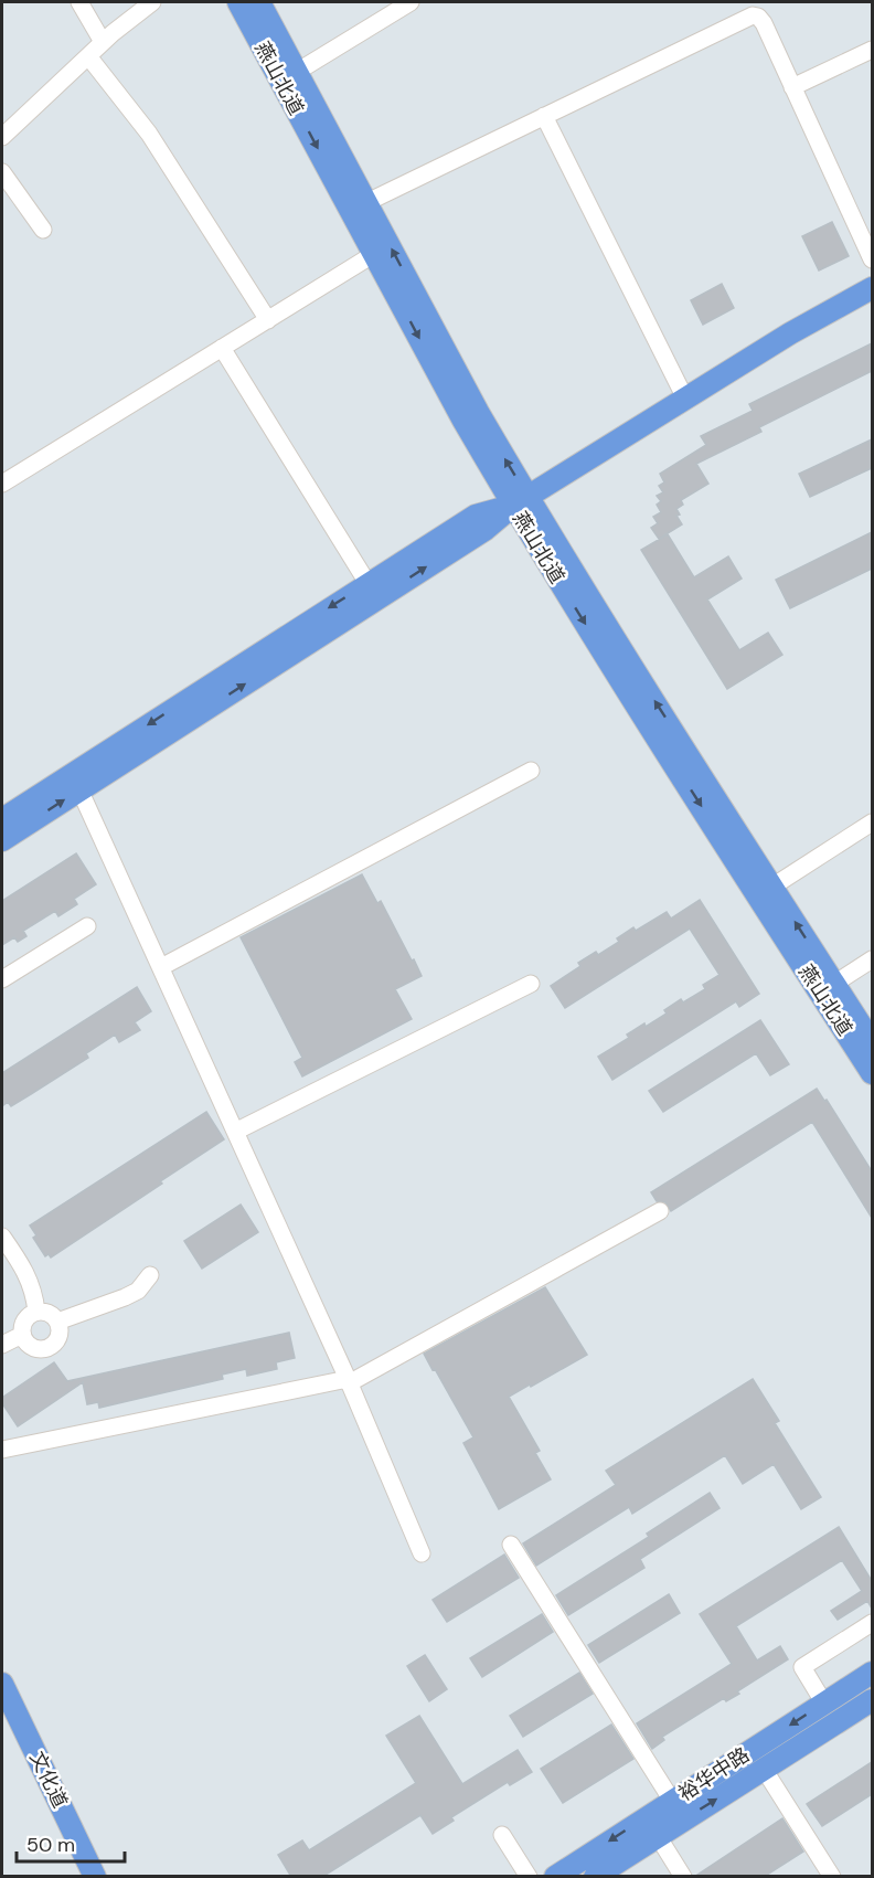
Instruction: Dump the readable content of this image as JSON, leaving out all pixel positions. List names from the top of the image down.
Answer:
{
  "streets": {
    "main road": ["燕山北道", "裕华中路", "文化道"]
  },
  "scale_bar": "50 m"
}
